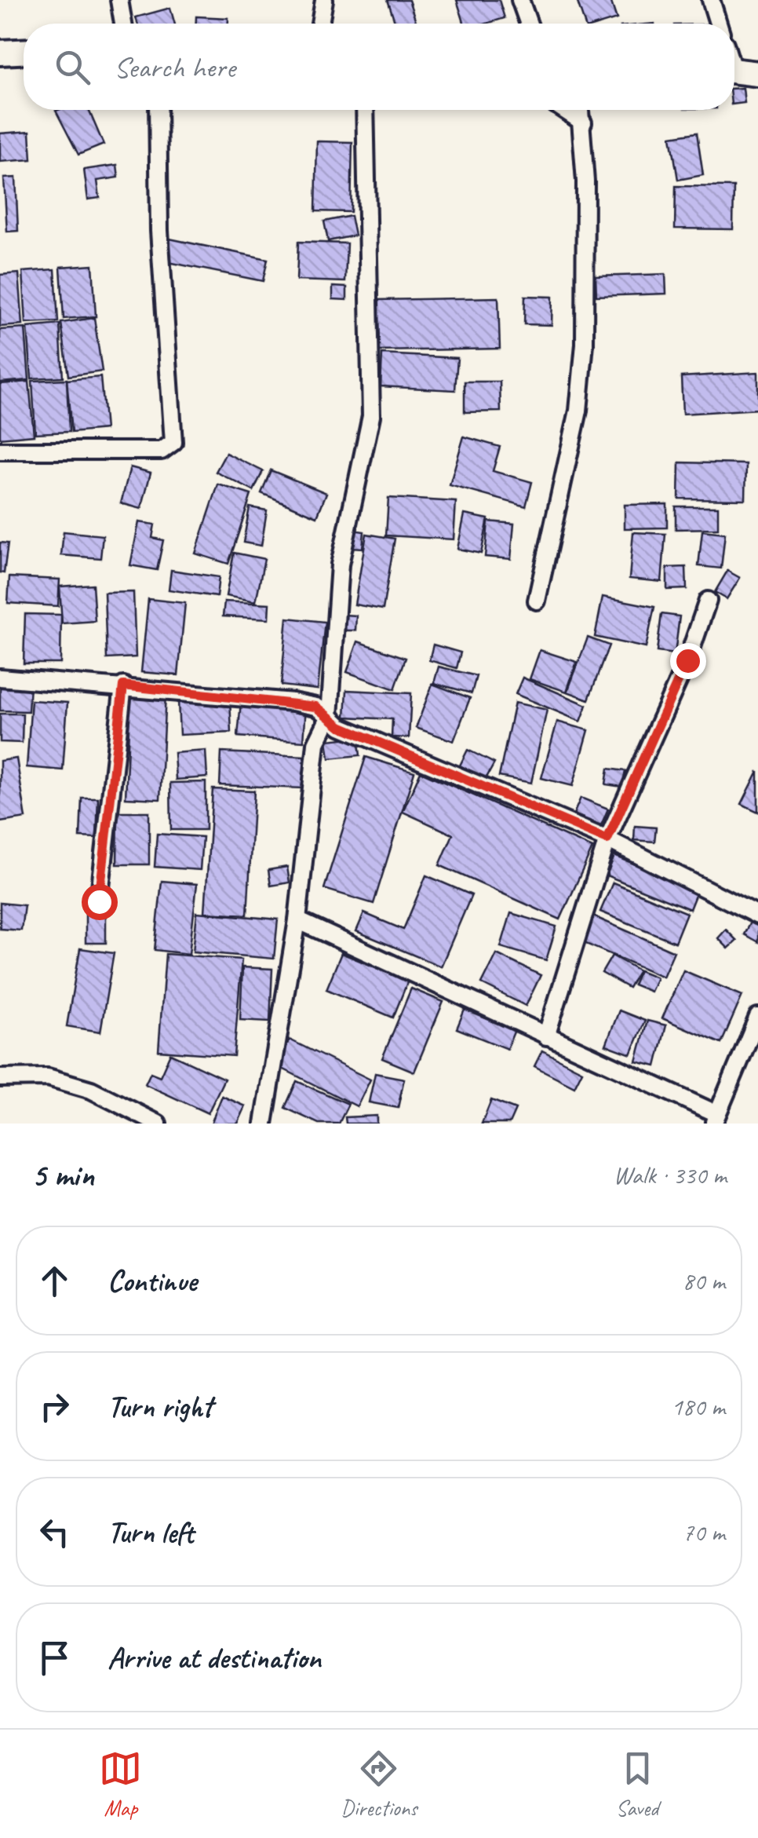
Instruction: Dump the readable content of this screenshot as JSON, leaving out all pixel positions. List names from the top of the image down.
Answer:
{
  "page": {
    "search": "Search here",
    "heading": ["5 min", "Walk · 330 m"],
    "list": [
      ["Continue", "80 m"],
      ["Turn right", "180 m"],
      ["Turn left", "70 m"],
      "Arrive at destination"
    ],
    "nav": ["Map", "Directions", "Saved"]
  }
}
